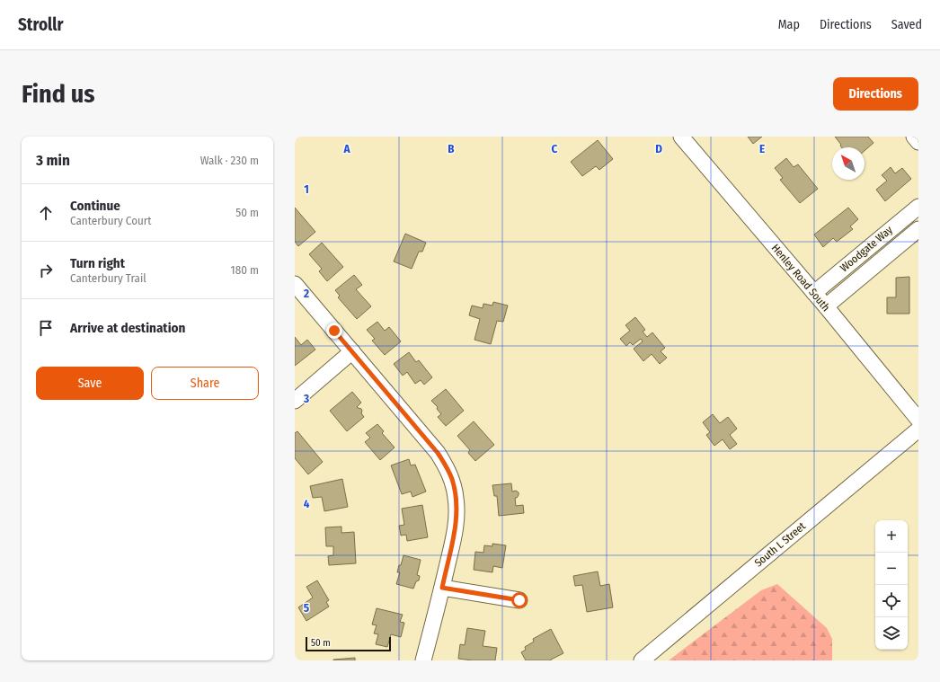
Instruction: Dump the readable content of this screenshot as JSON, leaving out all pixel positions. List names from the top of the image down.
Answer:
{
  "streets": {
    "street": ["Woodgate Way", "Henley Road South", "South L Street"]
  },
  "crossings": [
    ["Woodgate Way", "Henley Road South"]
  ],
  "scale_bar": "50 m",
  "north": "top left",
  "page": {
    "header": "Strollr",
    "nav": ["Map", "Directions", "Saved"],
    "buttons": [
      "Directions",
      ["Save", "Share"]
    ],
    "title": "Find us",
    "heading": ["3 min", "Walk · 230 m"],
    "list": [
      ["Continue", "Canterbury Court", "50 m"],
      ["Turn right", "Canterbury Trail", "180 m"],
      "Arrive at destination"
    ],
    "map_buttons": ["+", "−"],
    "scale": "50 m"
  },
  "grid": {
    "columns": [
      "A",
      "B",
      "C",
      "D",
      "E"
    ],
    "rows": [
      "1",
      "2",
      "3",
      "4",
      "5"
    ]
  }
}
